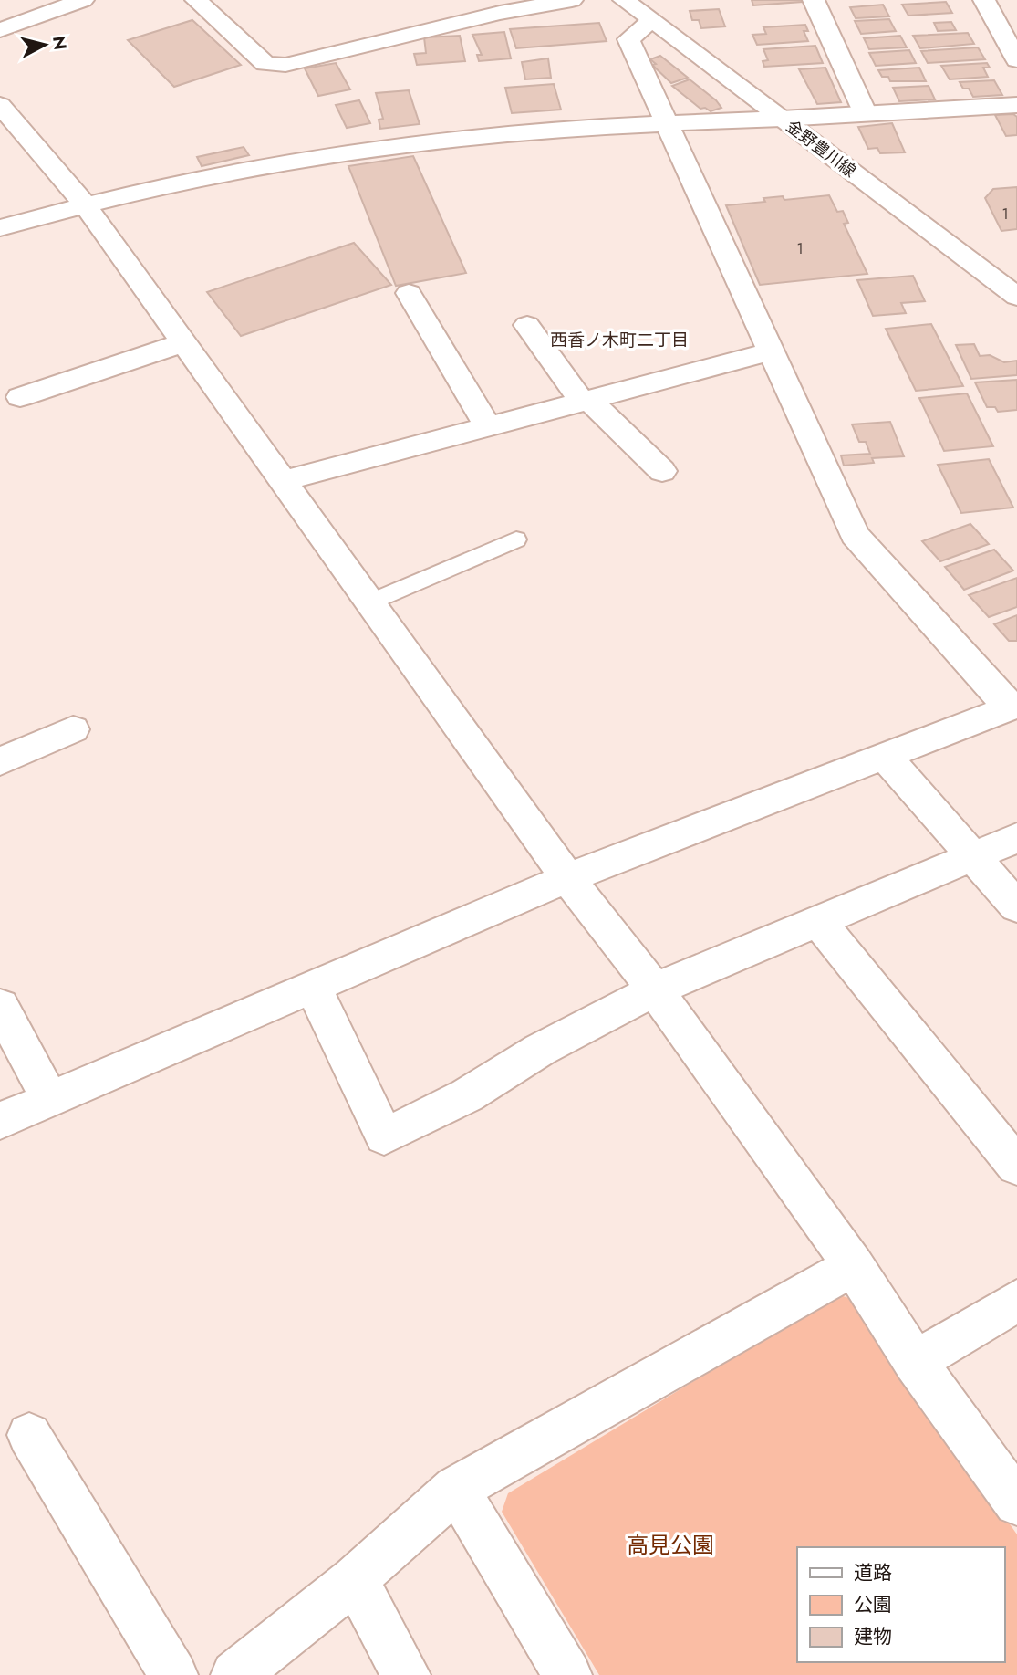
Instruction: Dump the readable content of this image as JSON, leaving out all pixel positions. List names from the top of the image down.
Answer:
{
  "streets": {
    "street": ["金野豊川線"]
  },
  "districts": ["西香ノ木町二丁目"],
  "parks": ["高見公園"],
  "house_numbers": ["1", "1"],
  "legend": ["道路", "公園", "建物"],
  "north": "right"
}
